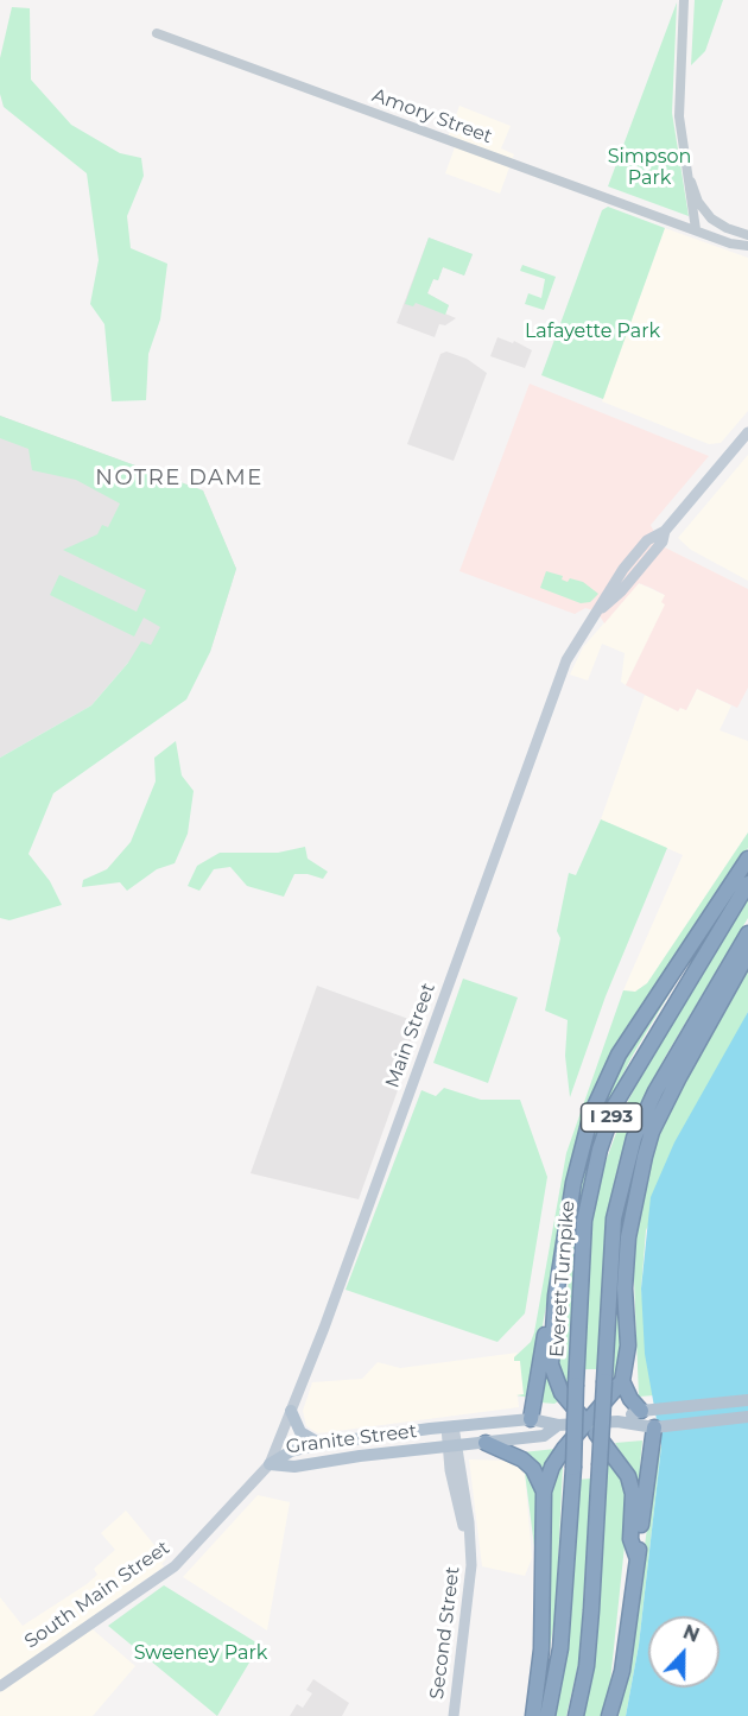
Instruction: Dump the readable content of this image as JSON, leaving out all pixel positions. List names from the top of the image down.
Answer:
{
  "streets": {
    "highway": ["I 293", "Everett Turnpike"],
    "main road": [
      "Main Street",
      "Granite Street",
      "South Main Street",
      "Second Street"
    ],
    "street": ["Amory Street"]
  },
  "crossings": [
    ["Main Street", "Granite Street"],
    ["Main Street", "South Main Street"],
    ["Granite Street", "South Main Street"],
    ["Granite Street", "Second Street"]
  ],
  "districts": ["NOTRE DAME"],
  "parks": ["Simpson Park", "Lafayette Park", "Sweeney Park"],
  "north": "top"
}
